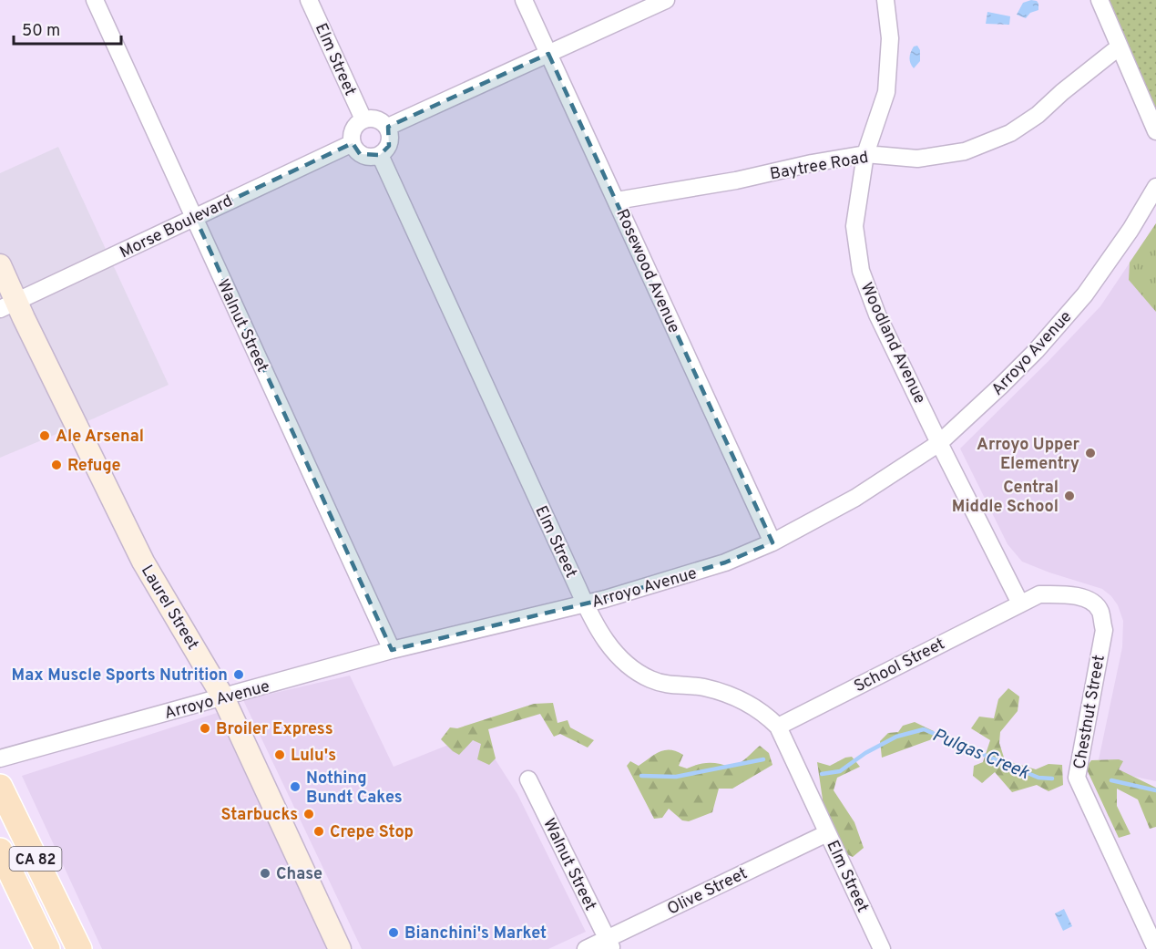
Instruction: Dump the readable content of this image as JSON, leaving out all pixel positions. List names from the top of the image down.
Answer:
{
  "streets": {
    "main road": ["CA 82"],
    "street": [
      "Elm Street",
      "Baytree Road",
      "Morse Boulevard",
      "Rosewood Avenue",
      "Walnut Street",
      "Woodland Avenue",
      "Arroyo Avenue",
      "Laurel Street",
      "School Street",
      "Chestnut Street",
      "Olive Street"
    ]
  },
  "crossings": [
    ["Elm Street", "Morse Boulevard"],
    ["Elm Street", "Arroyo Avenue"],
    ["Elm Street", "School Street"],
    ["Elm Street", "Olive Street"],
    ["Baytree Road", "Rosewood Avenue"],
    ["Baytree Road", "Woodland Avenue"],
    ["Morse Boulevard", "Walnut Street"],
    ["Morse Boulevard", "Laurel Street"],
    ["Rosewood Avenue", "Arroyo Avenue"],
    ["Walnut Street", "Arroyo Avenue"],
    ["Walnut Street", "Olive Street"],
    ["Woodland Avenue", "Arroyo Avenue"],
    ["Woodland Avenue", "School Street"],
    ["Woodland Avenue", "Chestnut Street"],
    ["Arroyo Avenue", "Laurel Street"],
    ["School Street", "Chestnut Street"]
  ],
  "water": ["Pulgas Creek"],
  "places": [
    "Ale Arsenal",
    "Arroyo Upper Elementry",
    "Refuge",
    "Central Middle School",
    "Max Muscle Sports Nutrition",
    "Broiler Express",
    "Lulu's",
    "Nothing Bundt Cakes",
    "Starbucks",
    "Crepe Stop",
    "Chase",
    "Bianchini's Market"
  ],
  "scale_bar": "50 m"
}
